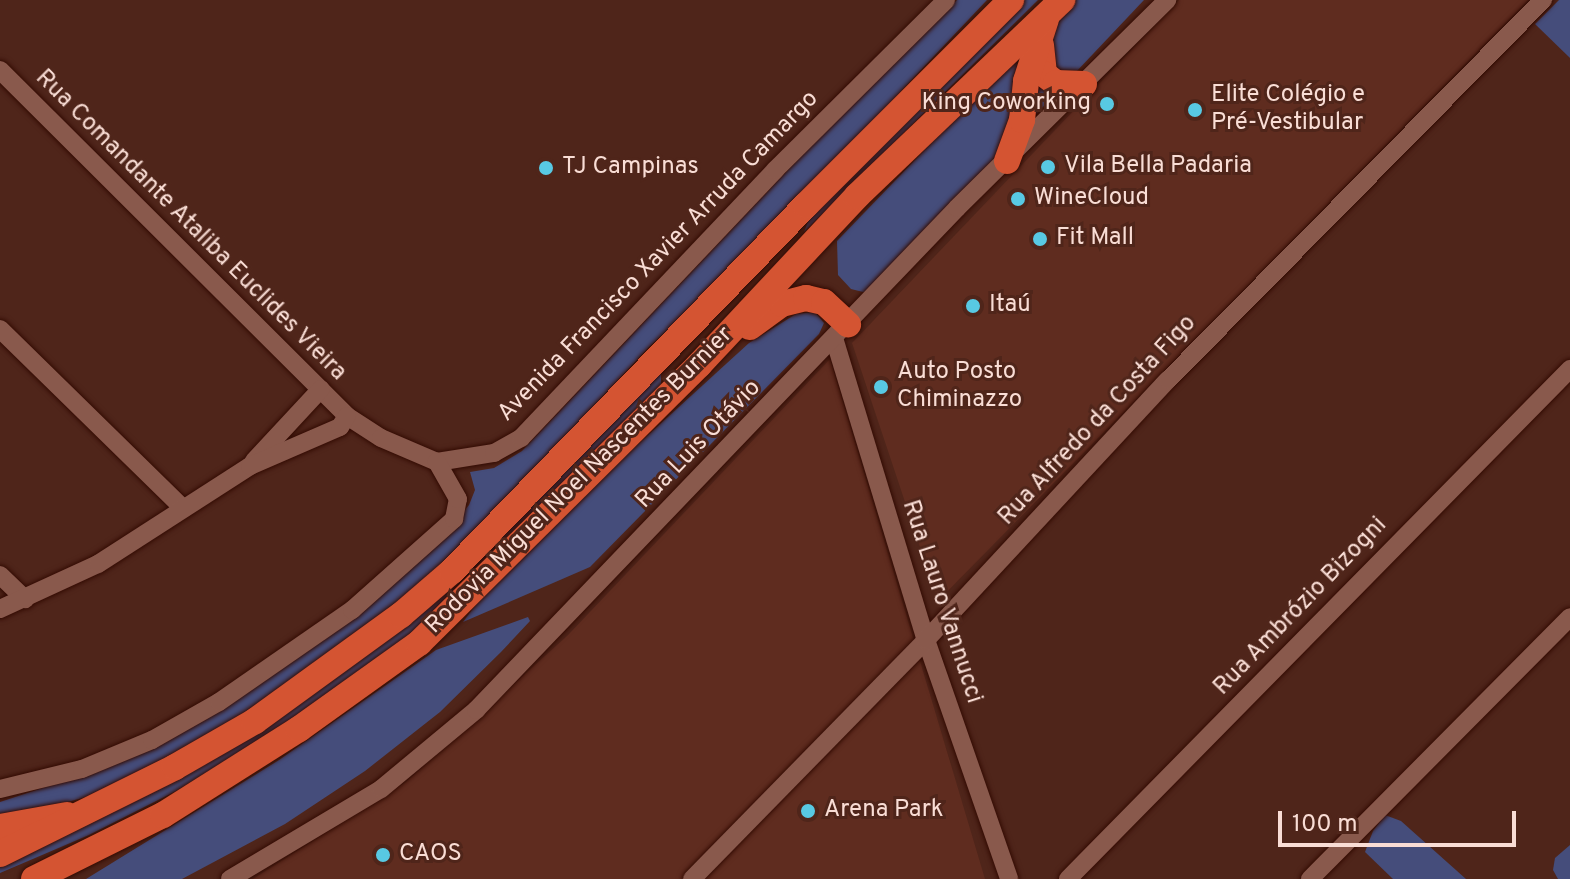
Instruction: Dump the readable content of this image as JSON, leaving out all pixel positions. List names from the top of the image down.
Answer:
{
  "streets": {
    "highway": ["Rodovia Miguel Noel Nascentes Burnier"],
    "street": [
      "Rua Comandante Ataliba Euclides Vieira",
      "Avenida Francisco Xavier Arruda Camargo",
      "Rua Alfredo da Costa Figo",
      "Rua Luis Otávio",
      "Rua Lauro Vannucci",
      "Rua Ambrózio Bizogni"
    ]
  },
  "crossings": [
    ["Rua Comandante Ataliba Euclides Vieira", "Avenida Francisco Xavier Arruda Camargo"],
    ["Rua Alfredo da Costa Figo", "Rua Lauro Vannucci"],
    ["Rua Luis Otávio", "Rua Lauro Vannucci"]
  ],
  "places": [
    "King Coworking",
    "Elite Colégio e Pré-Vestibular",
    "Vila Bella Padaria",
    "TJ Campinas",
    "WineCloud",
    "Fit Mall",
    "Itaú",
    "Auto Posto Chiminazzo",
    "Arena Park",
    "CAOS"
  ],
  "scale_bar": "100 m"
}
